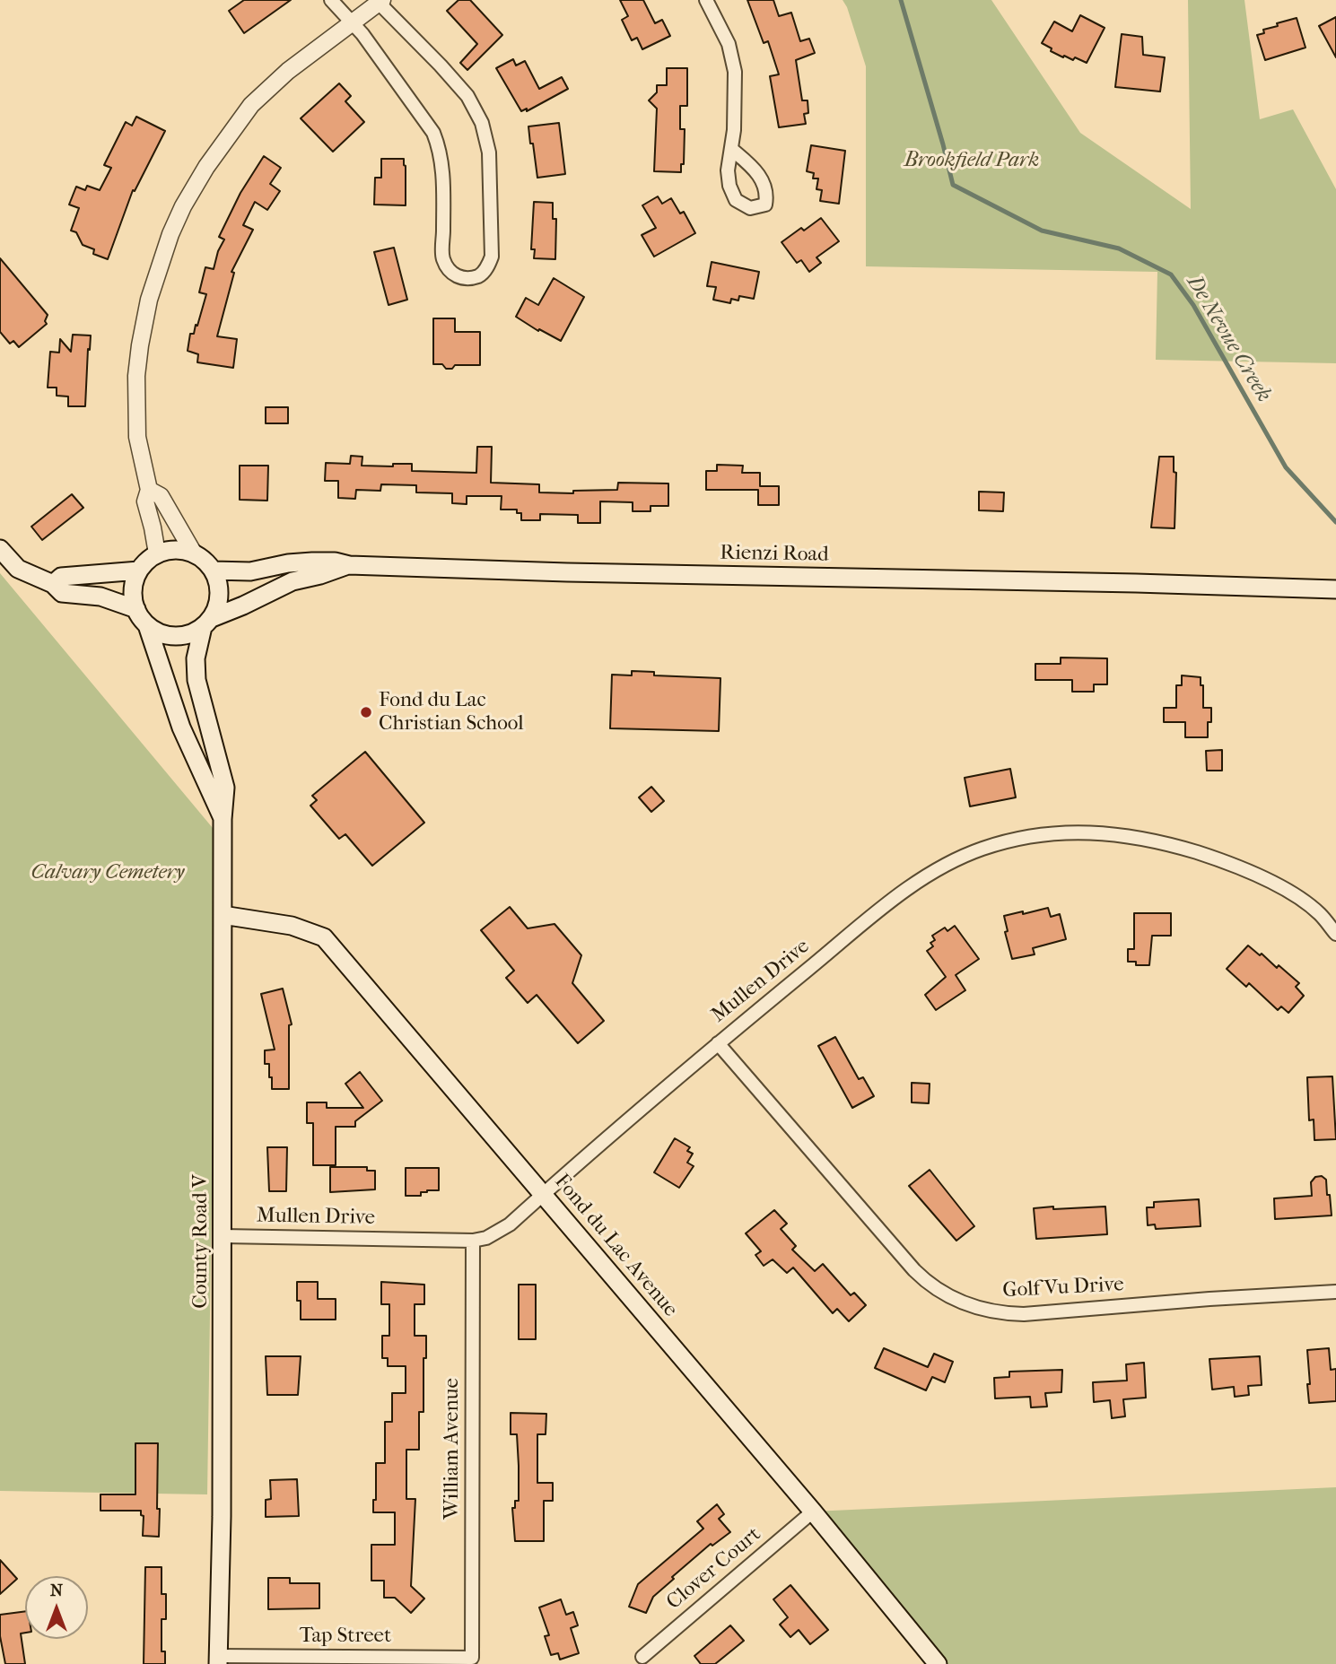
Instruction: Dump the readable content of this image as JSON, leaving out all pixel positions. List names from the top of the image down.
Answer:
{
  "streets": {
    "main road": ["Rienzi Road", "County Road V", "Fond du Lac Avenue"],
    "street": [
      "Mullen Drive",
      "Golf Vu Drive",
      "William Avenue",
      "Clover Court",
      "Tap Street"
    ]
  },
  "crossings": [
    ["Mullen Drive", "County Road V"],
    ["Mullen Drive", "Fond du Lac Avenue"],
    ["Mullen Drive", "Golf Vu Drive"],
    ["Mullen Drive", "William Avenue"],
    ["County Road V", "Fond du Lac Avenue"],
    ["County Road V", "Tap Street"],
    ["Fond du Lac Avenue", "Clover Court"],
    ["William Avenue", "Tap Street"]
  ],
  "water": ["De Nevue Creek"],
  "parks": ["Brookfield Park", "Calvary Cemetery"],
  "places": ["Fond du Lac Christian School"],
  "north": "top"
}
